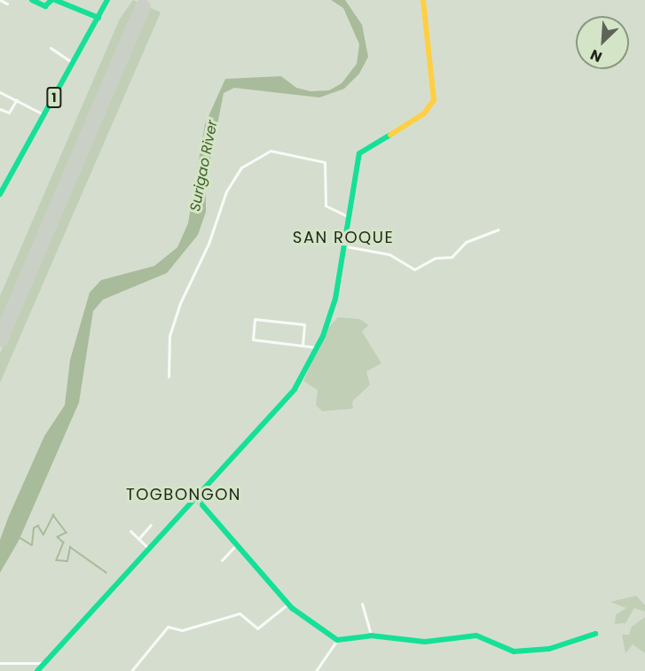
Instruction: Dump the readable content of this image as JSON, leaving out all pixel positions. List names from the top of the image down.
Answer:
{
  "streets": {
    "main road": ["1"]
  },
  "districts": ["SAN ROQUE", "TOGBONGON"],
  "water": ["Surigao River"],
  "north": "bottom left"
}
